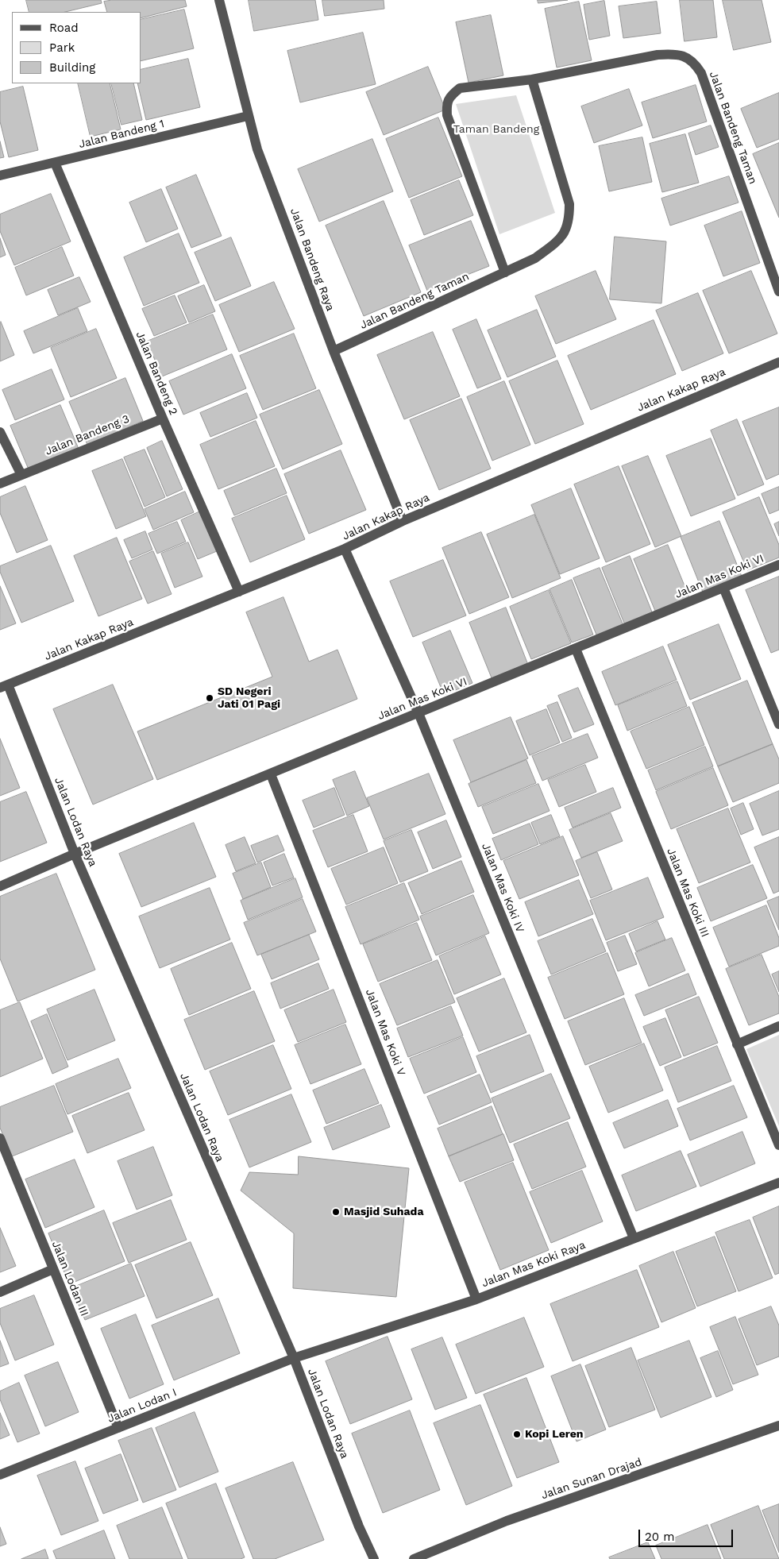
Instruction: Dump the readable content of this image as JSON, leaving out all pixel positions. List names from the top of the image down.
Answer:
{
  "streets": {
    "street": [
      "Jalan Bandeng Taman",
      "Jalan Bandeng 1",
      "Jalan Bandeng Raya",
      "Jalan Bandeng 2",
      "Jalan Kakap Raya",
      "Jalan Bandeng 3",
      "Jalan Mas Koki VI",
      "Jalan Lodan Raya",
      "Jalan Mas Koki IV",
      "Jalan Mas Koki III",
      "Jalan Mas Koki V",
      "Jalan Mas Koki Raya",
      "Jalan Lodan III",
      "Jalan Lodan I",
      "Jalan Sunan Drajad"
    ]
  },
  "crossings": [
    ["Jalan Bandeng Taman", "Jalan Bandeng Raya"],
    ["Jalan Bandeng 1", "Jalan Bandeng Raya"],
    ["Jalan Bandeng 1", "Jalan Bandeng 2"],
    ["Jalan Bandeng Raya", "Jalan Kakap Raya"],
    ["Jalan Bandeng 2", "Jalan Kakap Raya"],
    ["Jalan Bandeng 2", "Jalan Bandeng 3"],
    ["Jalan Kakap Raya", "Jalan Lodan Raya"],
    ["Jalan Kakap Raya", "Jalan Mas Koki IV"],
    ["Jalan Mas Koki VI", "Jalan Lodan Raya"],
    ["Jalan Mas Koki VI", "Jalan Mas Koki IV"],
    ["Jalan Mas Koki VI", "Jalan Mas Koki III"],
    ["Jalan Mas Koki VI", "Jalan Mas Koki V"],
    ["Jalan Lodan Raya", "Jalan Mas Koki Raya"],
    ["Jalan Lodan Raya", "Jalan Lodan I"],
    ["Jalan Mas Koki IV", "Jalan Mas Koki Raya"],
    ["Jalan Mas Koki V", "Jalan Mas Koki Raya"],
    ["Jalan Mas Koki Raya", "Jalan Lodan I"],
    ["Jalan Lodan III", "Jalan Lodan I"]
  ],
  "parks": ["Taman Bandeng"],
  "places": ["SD Negeri Jati 01 Pagi", "Masjid Suhada", "Kopi Leren"],
  "legend": ["Road", "Park", "Building"],
  "scale_bar": "20 m"
}
